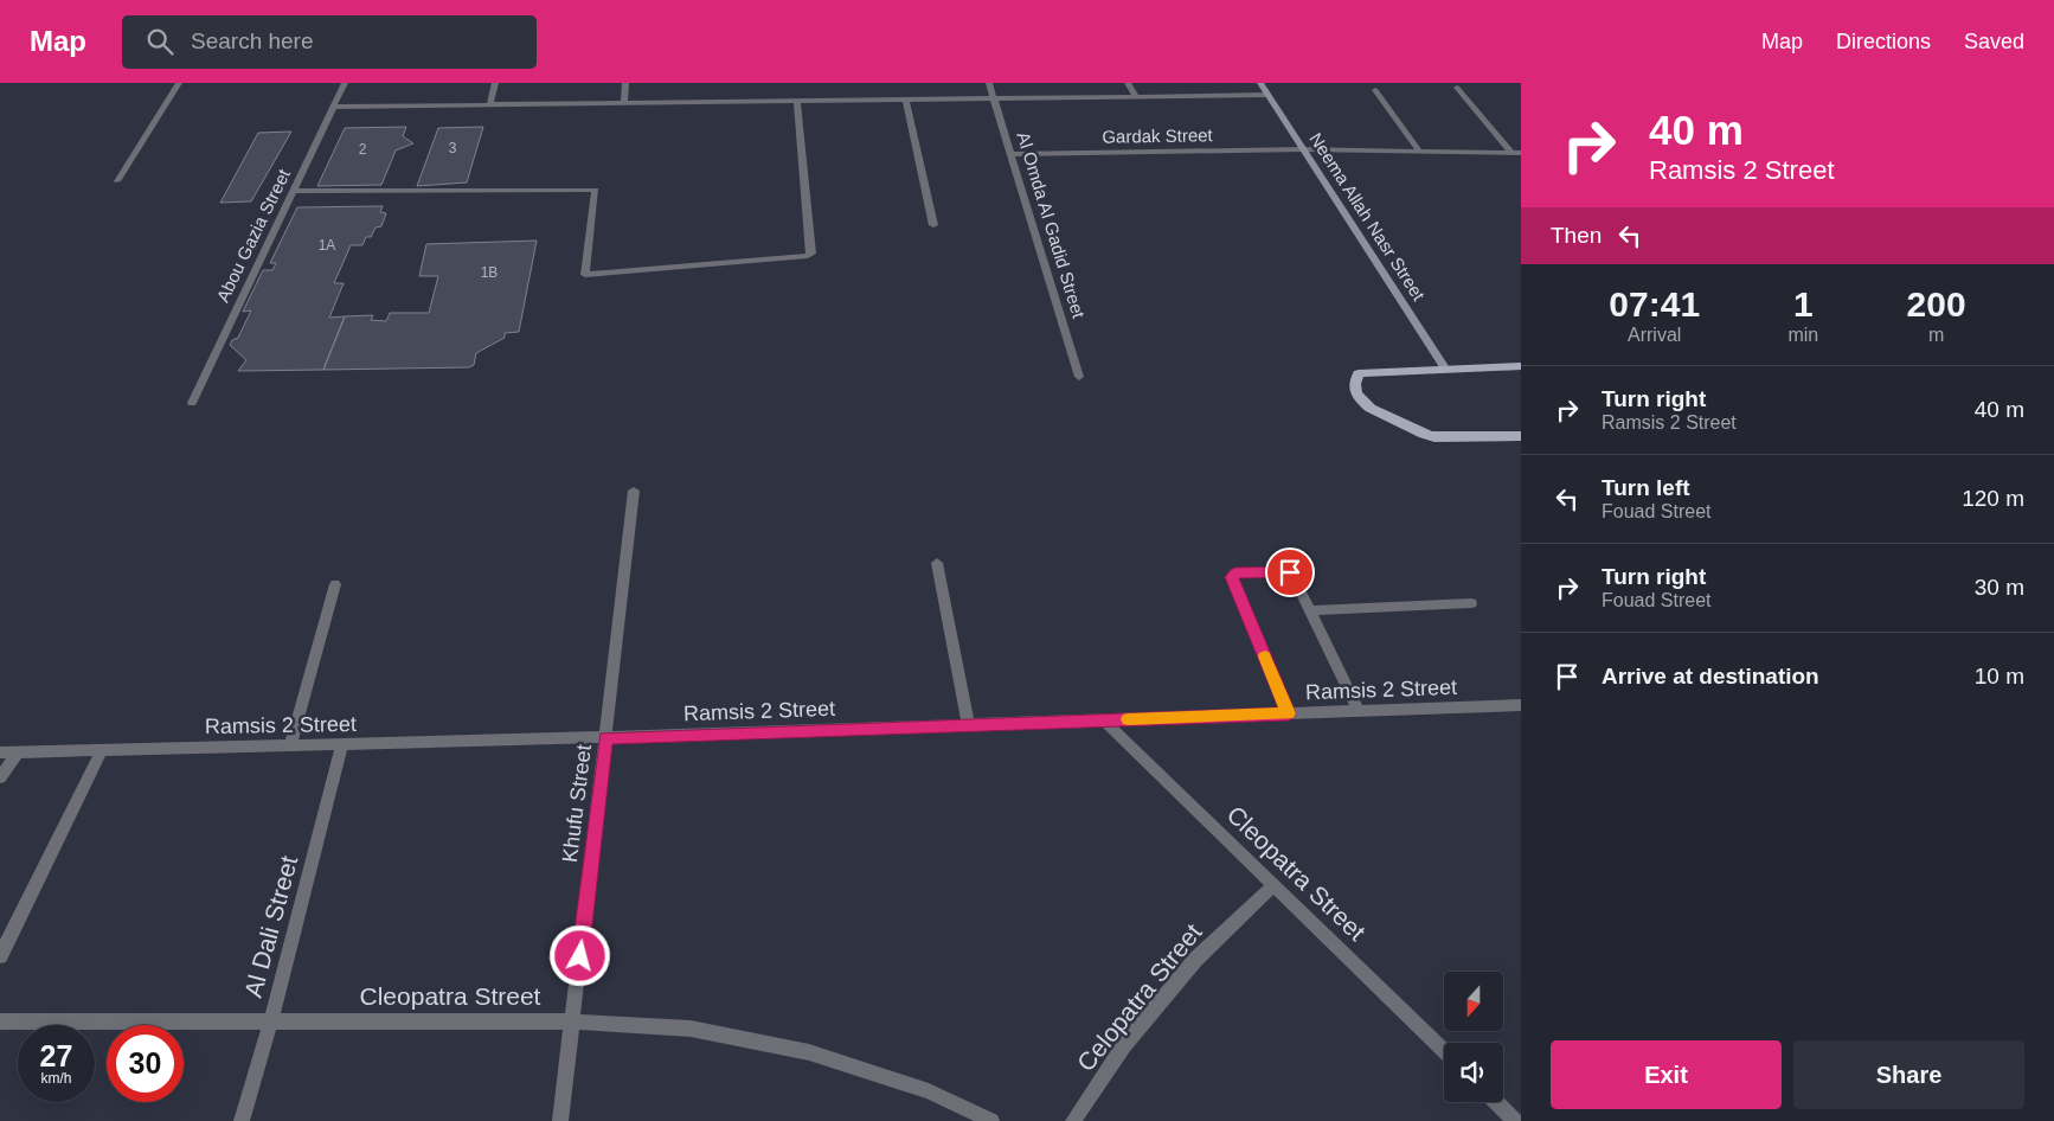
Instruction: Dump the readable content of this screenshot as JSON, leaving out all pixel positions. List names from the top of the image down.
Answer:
{
  "streets": {
    "street": [
      "Gardak Street",
      "Neema Allah Nasr Street",
      "Al Omda Al Gadid Street",
      "Abou Gazia Street",
      "Ramsis 2 Street",
      "Khufu Street",
      "Cleopatra Street",
      "Al Dali Street",
      "Celopatra Street"
    ]
  },
  "crossings": [
    ["Gardak Street", "Neema Allah Nasr Street"],
    ["Gardak Street", "Al Omda Al Gadid Street"],
    ["Ramsis 2 Street", "Khufu Street"],
    ["Ramsis 2 Street", "Cleopatra Street"],
    ["Ramsis 2 Street", "Al Dali Street"],
    ["Khufu Street", "Cleopatra Street"],
    ["Cleopatra Street", "Al Dali Street"],
    ["Cleopatra Street", "Celopatra Street"]
  ],
  "house_numbers": [
    "3",
    "2",
    "1A",
    "1B"
  ],
  "north": "bottom",
  "page": {
    "header": "Map",
    "search": "Search here",
    "nav": ["Map", "Directions", "Saved"],
    "turn": ["40 m", "Ramsis 2 Street"],
    "then": "Then",
    "eta": [
      "07:41",
      "Arrival",
      "1",
      "min",
      "200",
      "m"
    ],
    "list": [
      {
        "name": "Turn right",
        "note": "Ramsis 2 Street",
        "value": "40 m"
      },
      {
        "name": "Turn left",
        "note": "Fouad Street",
        "value": "120 m"
      },
      {
        "name": "Turn right",
        "note": "Fouad Street",
        "value": "30 m"
      },
      {
        "name": "Arrive at destination",
        "value": "10 m"
      }
    ],
    "speed": "27 km/h",
    "limit": "30",
    "buttons": ["Exit", "Share"]
  }
}
